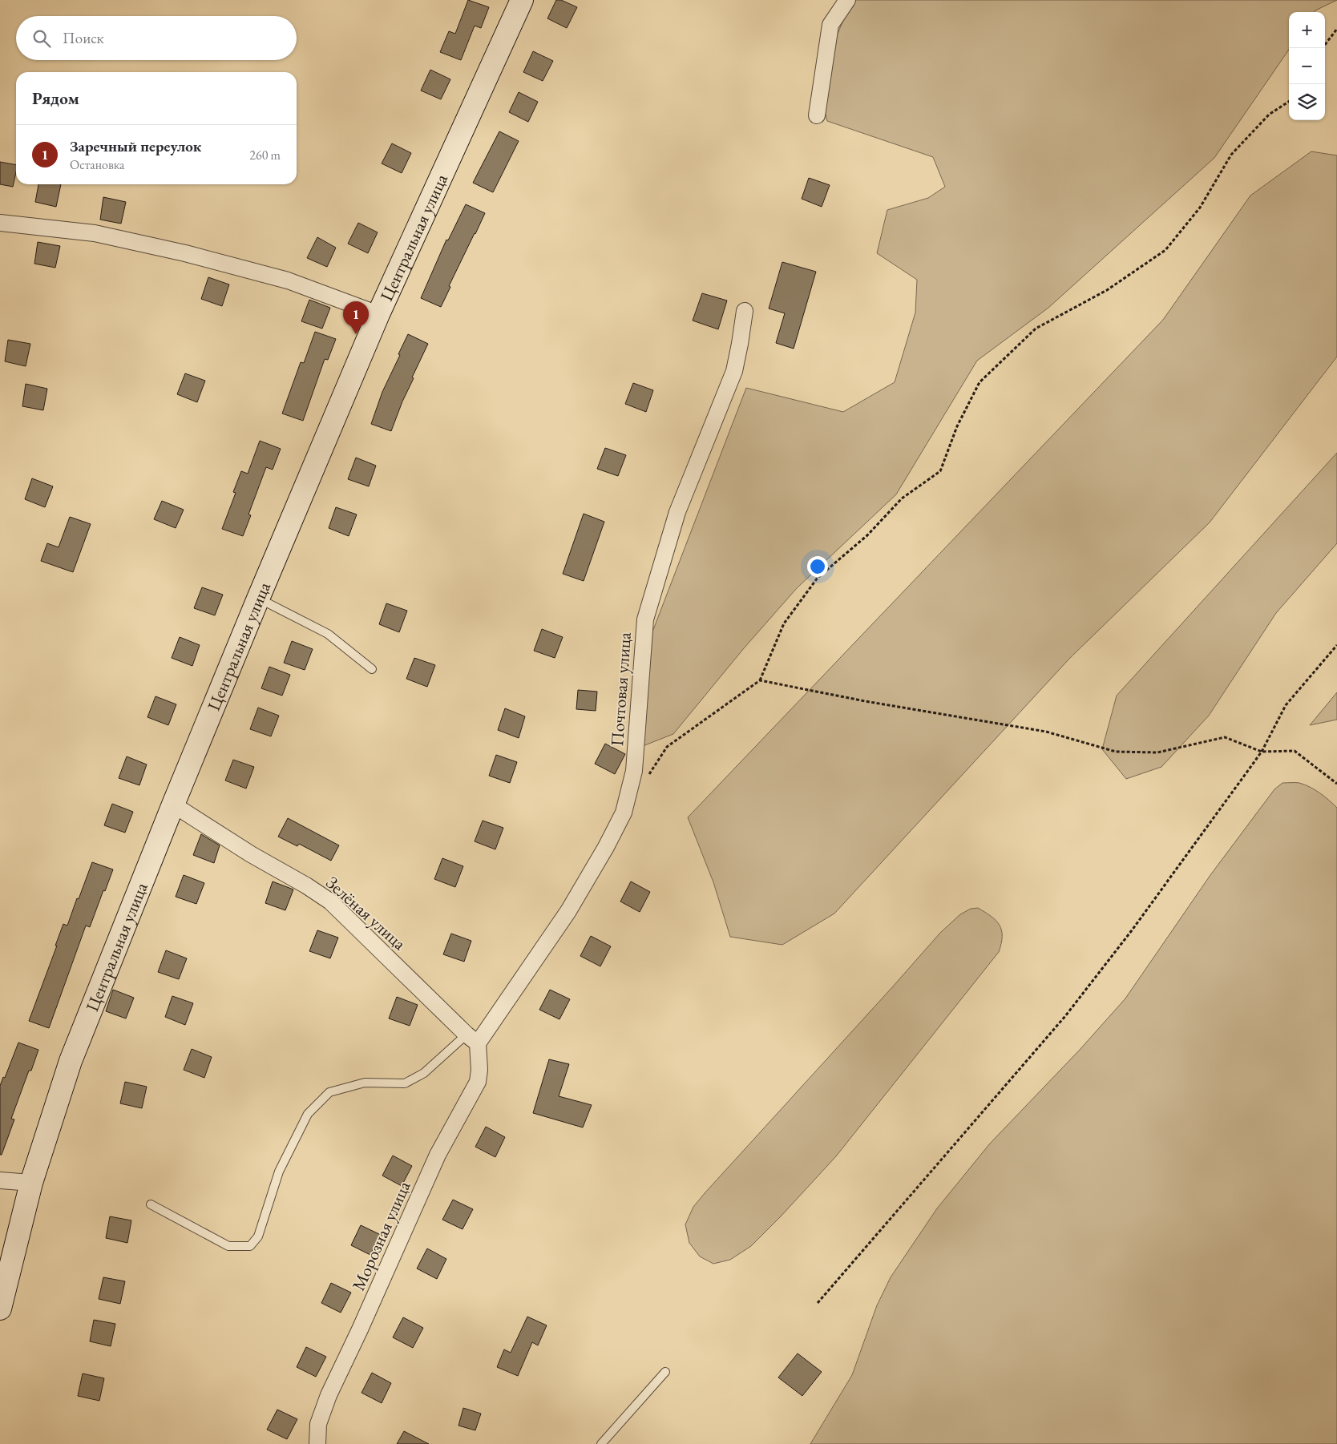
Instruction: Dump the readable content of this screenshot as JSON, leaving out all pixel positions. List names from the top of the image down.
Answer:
{
  "streets": {
    "street": [
      "Центральная улица",
      "Почтовая улица",
      "Зелёная улица",
      "Морозная улица"
    ]
  },
  "crossings": [
    ["Центральная улица", "Зелёная улица"],
    ["Почтовая улица", "Зелёная улица"],
    ["Почтовая улица", "Морозная улица"],
    ["Зелёная улица", "Морозная улица"]
  ],
  "page": {
    "map_buttons": ["+", "−"],
    "search": "Поиск",
    "heading": "Рядом",
    "list": [
      {
        "mark": "1",
        "name": "Заречный переулок",
        "note": "Остановка",
        "value": "260 m"
      }
    ],
    "pins": "1"
  }
}
